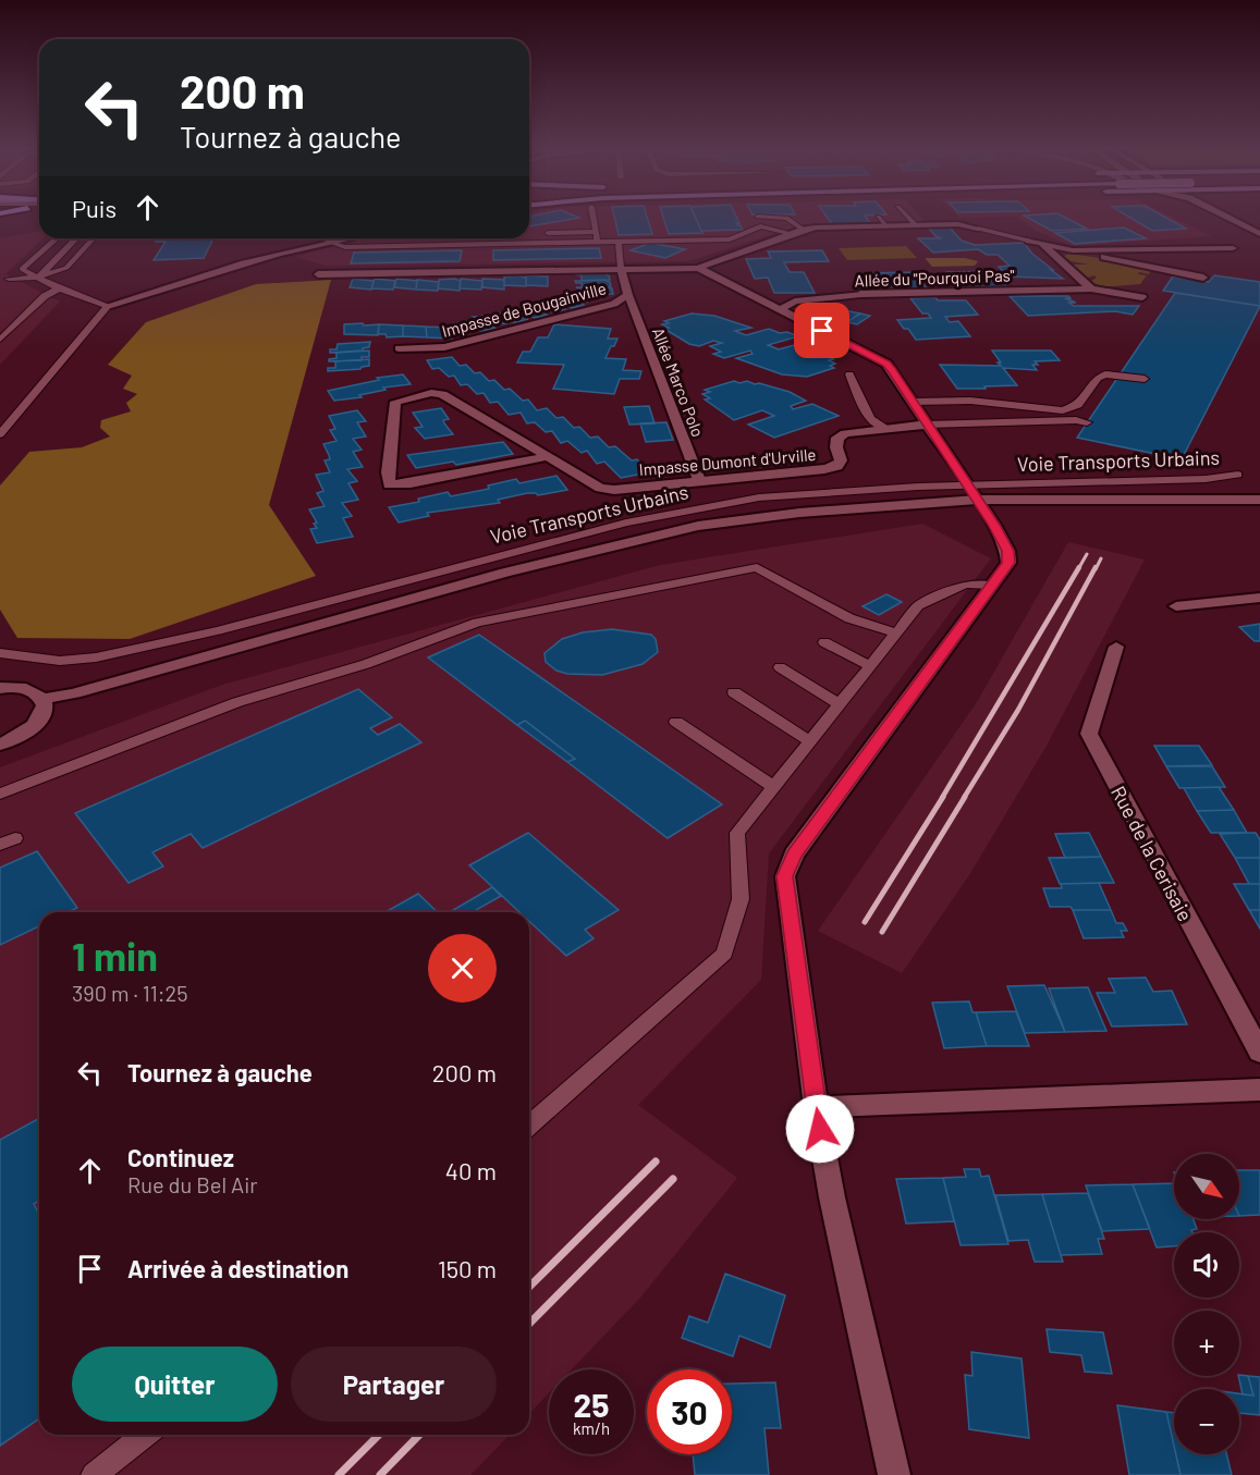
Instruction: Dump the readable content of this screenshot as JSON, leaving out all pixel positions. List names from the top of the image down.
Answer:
{
  "streets": {
    "street": [
      "Allée du \"Pourquoi Pas\"",
      "Impasse de Bougainville",
      "Allée Marco Polo",
      "Impasse Dumont d'Urville",
      "Rue de la Cerisaie"
    ],
    "lane": ["Voie Transports Urbains"]
  },
  "crossings": [
    ["Impasse de Bougainville", "Allée Marco Polo"],
    ["Allée Marco Polo", "Impasse Dumont d'Urville"]
  ],
  "north": "bottom right",
  "page": {
    "turn": ["200 m", "Tournez à gauche"],
    "then": "Puis",
    "heading": ["1 min", "390 m · 11:25"],
    "list": [
      {
        "name": "Tournez à gauche",
        "value": "200 m"
      },
      {
        "name": "Continuez",
        "note": "Rue du Bel Air",
        "value": "40 m"
      },
      {
        "name": "Arrivée à destination",
        "value": "150 m"
      }
    ],
    "map_buttons": ["+", "−"],
    "buttons": ["Quitter", "Partager"],
    "speed": "25 km/h",
    "limit": "30"
  }
}
